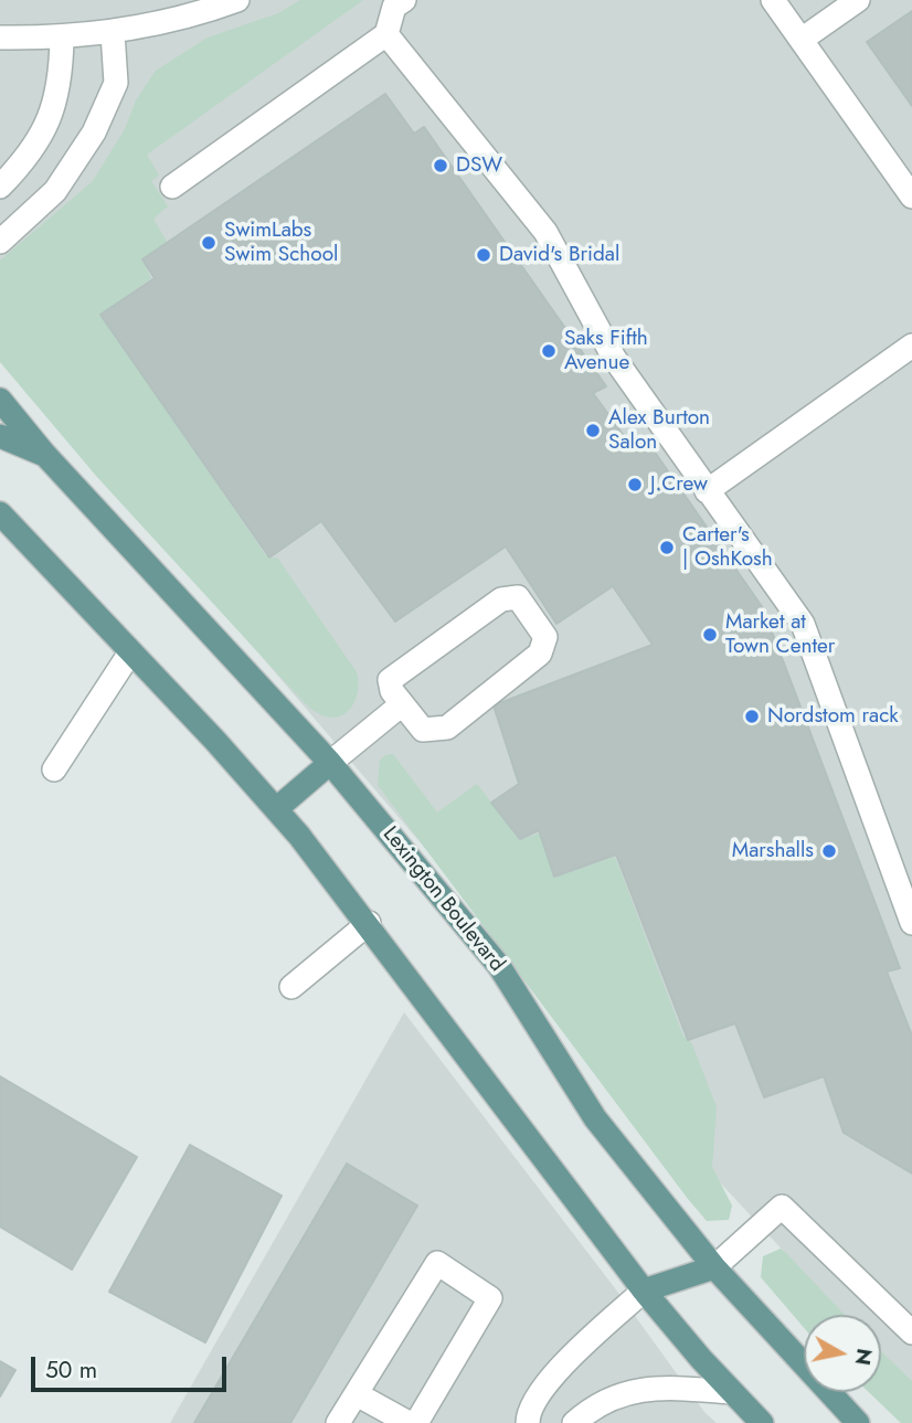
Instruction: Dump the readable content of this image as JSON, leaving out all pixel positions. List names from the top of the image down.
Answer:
{
  "streets": {
    "main road": ["Lexington Boulevard"]
  },
  "places": [
    "DSW",
    "SwimLabs Swim School",
    "David's Bridal",
    "Saks Fifth Avenue",
    "Alex Burton Salon",
    "J.Crew",
    "Carter's | OshKosh",
    "Market at Town Center",
    "Nordstom rack",
    "Marshalls"
  ],
  "scale_bar": "50 m",
  "north": "right"
}
